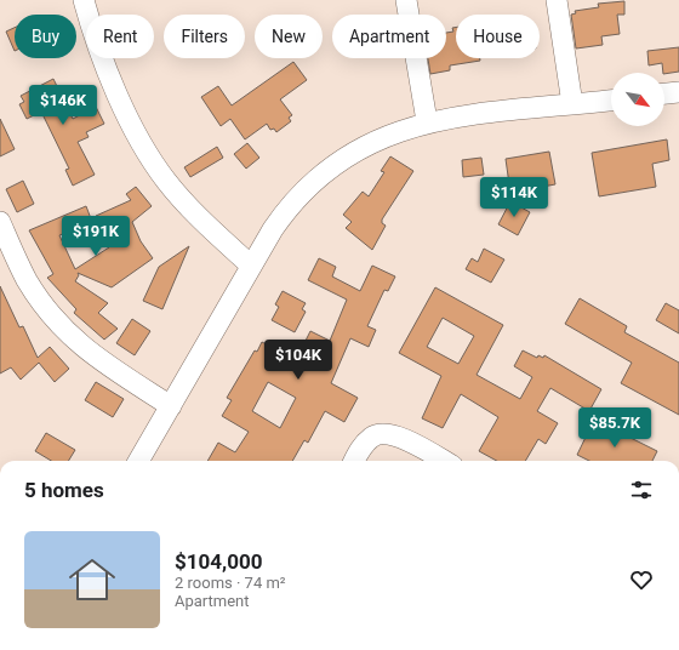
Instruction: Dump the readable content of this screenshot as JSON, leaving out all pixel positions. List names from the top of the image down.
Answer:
{
  "north": "bottom right",
  "page": {
    "chip": [
      "Buy",
      "Rent",
      "Filters",
      "New",
      "Apartment",
      "House"
    ],
    "price": [
      "$146K",
      "$114K",
      "$191K",
      "$104K",
      "$85.7K"
    ],
    "heading": "5 homes",
    "list": [
      {
        "name": "$104,000",
        "note": "2 rooms · 74 m² · Apartment"
      }
    ]
  }
}
